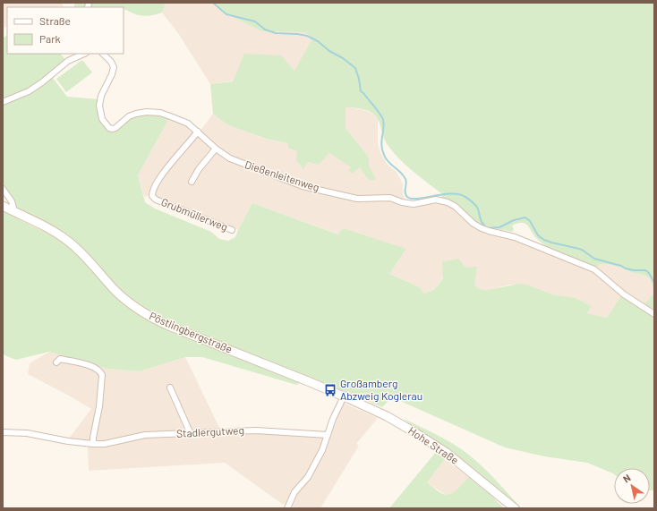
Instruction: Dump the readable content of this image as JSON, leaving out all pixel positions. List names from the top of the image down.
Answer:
{
  "streets": {
    "main road": ["Pöstlingbergstraße", "Hohe Straße"],
    "street": ["Dießenleitenweg", "Grubmüllerweg", "Stadlergutweg"]
  },
  "crossings": [
    ["Dießenleitenweg", "Grubmüllerweg"],
    ["Pöstlingbergstraße", "Hohe Straße"]
  ],
  "places": {
    "bus stop": ["Großamberg Abzweig Koglerau"]
  },
  "legend": ["Straße", "Park"],
  "north": "top left"
}
